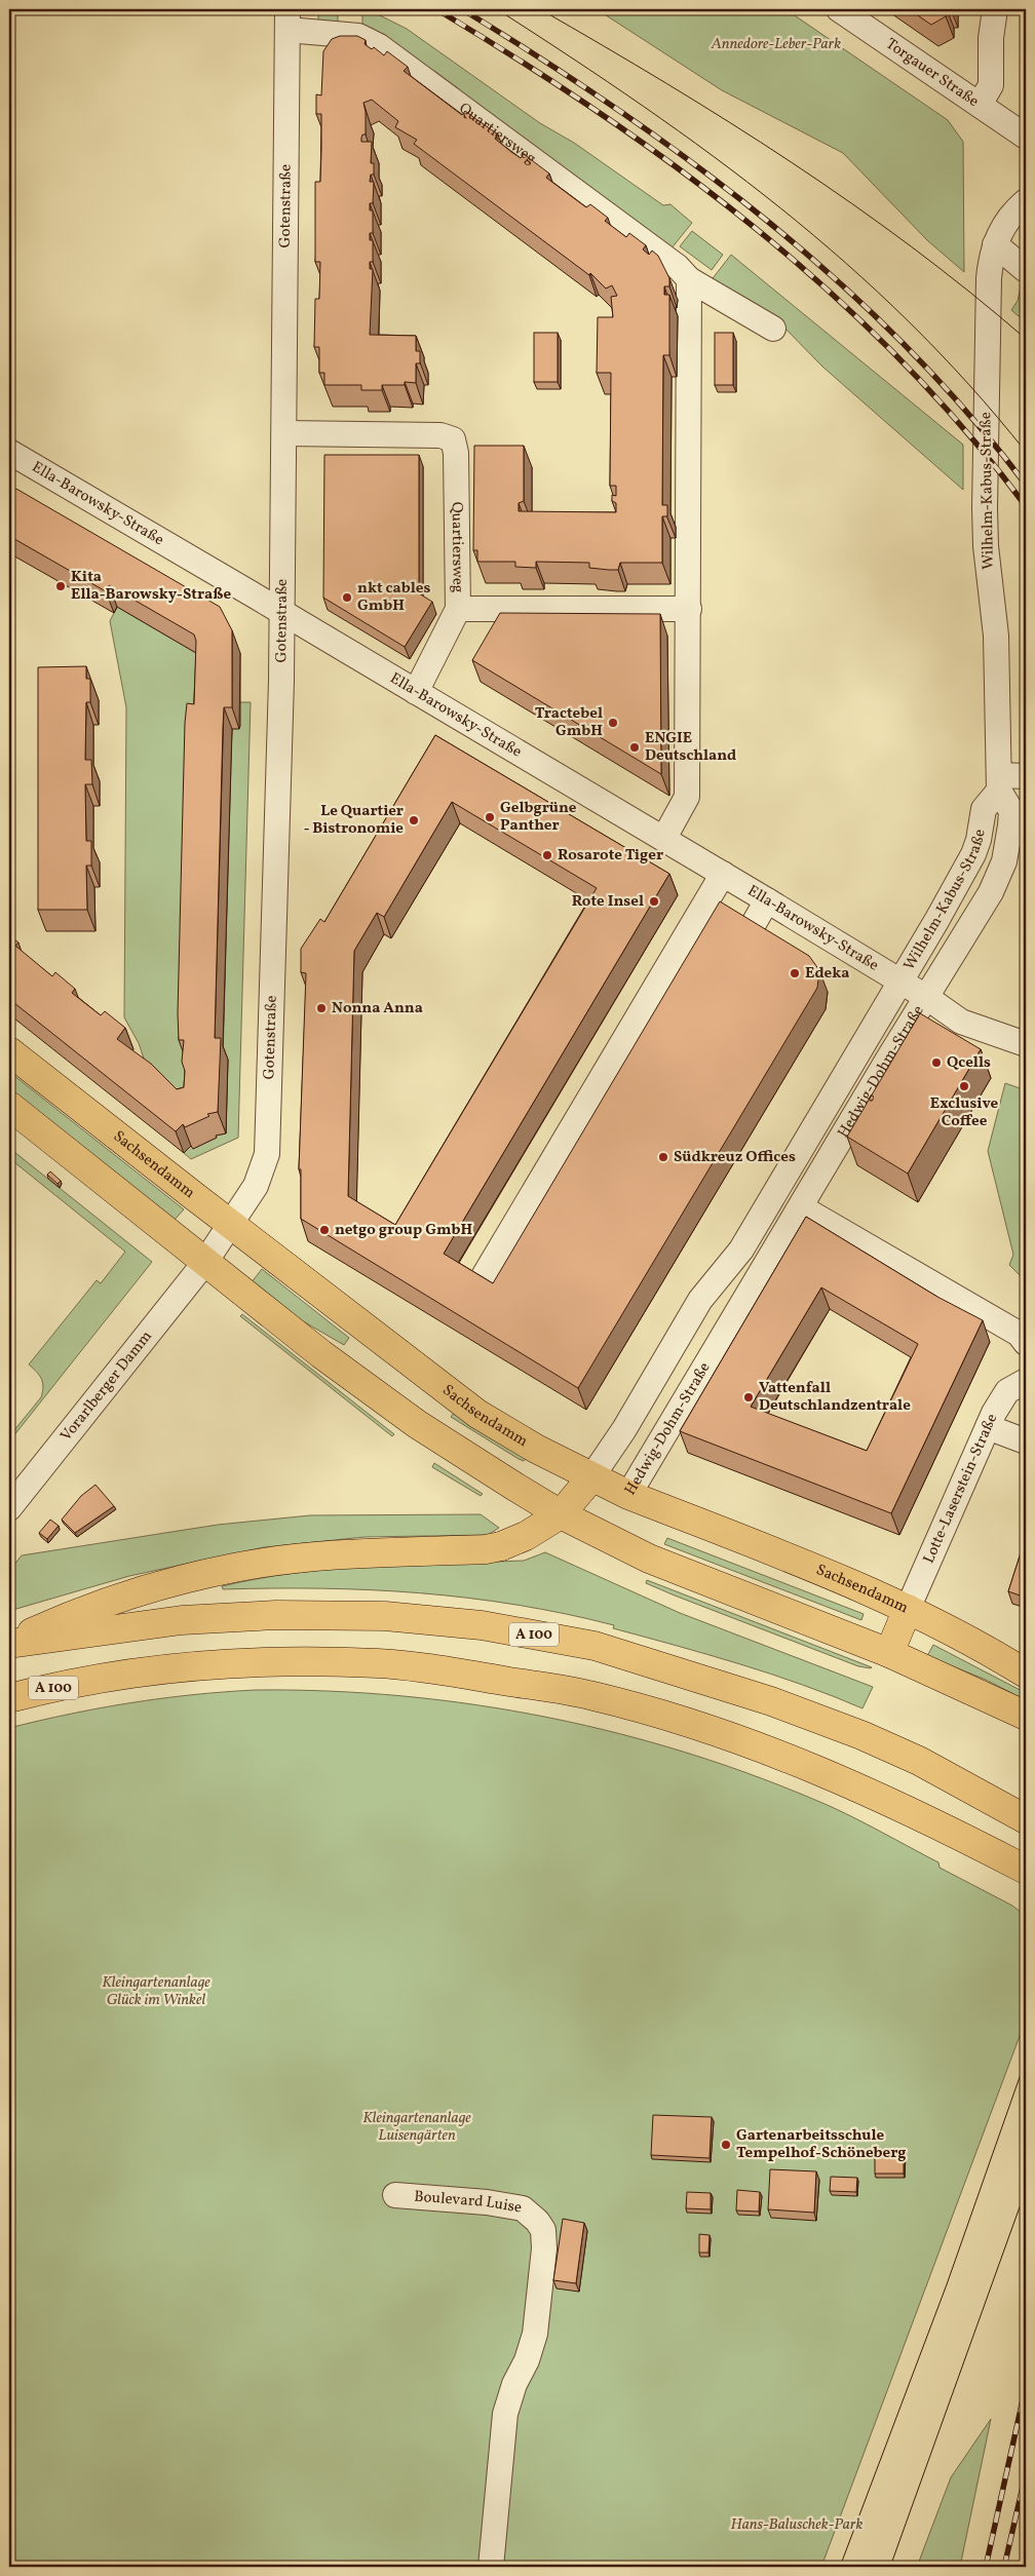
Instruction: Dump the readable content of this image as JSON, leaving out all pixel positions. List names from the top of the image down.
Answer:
{
  "streets": {
    "main road": ["Hedwig-Dohm-Straße", "Sachsendamm", "A 100"],
    "street": [
      "Torgauer Straße",
      "Quartiersweg",
      "Gotenstraße",
      "Wilhelm-Kabus-Straße",
      "Ella-Barowsky-Straße",
      "Vorarlberger Damm",
      "Lotte-Laserstein-Straße",
      "Boulevard Luise"
    ]
  },
  "crossings": [
    ["Quartiersweg", "Gotenstraße"],
    ["Quartiersweg", "Ella-Barowsky-Straße"],
    ["Gotenstraße", "Ella-Barowsky-Straße"],
    ["Gotenstraße", "Sachsendamm"],
    ["Gotenstraße", "Vorarlberger Damm"],
    ["Wilhelm-Kabus-Straße", "Ella-Barowsky-Straße"],
    ["Wilhelm-Kabus-Straße", "Hedwig-Dohm-Straße"],
    ["Ella-Barowsky-Straße", "Hedwig-Dohm-Straße"],
    ["Hedwig-Dohm-Straße", "Sachsendamm"],
    ["Sachsendamm", "Lotte-Laserstein-Straße"]
  ],
  "parks": [
    "Annedore-Leber-Park",
    "Kleingartenanlage Glück im Winkel",
    "Kleingartenanlage Luisengärten",
    "Hans-Baluschek-Park"
  ],
  "places": [
    "Kita Ella-Barowsky-Straße",
    "nkt cables GmbH",
    "Tractebel GmbH",
    "ENGIE Deutschland",
    "Gelbgrüne Panther",
    "Le Quartier - Bistronomie",
    "Rosarote Tiger",
    "Rote Insel",
    "Edeka",
    "Nonna Anna",
    "Qcells",
    "Exclusive Coffee",
    "Südkreuz Offices",
    "netgo group GmbH",
    "Vattenfall Deutschlandzentrale",
    "Gartenarbeitsschule Tempelhof-Schöneberg"
  ]
}
